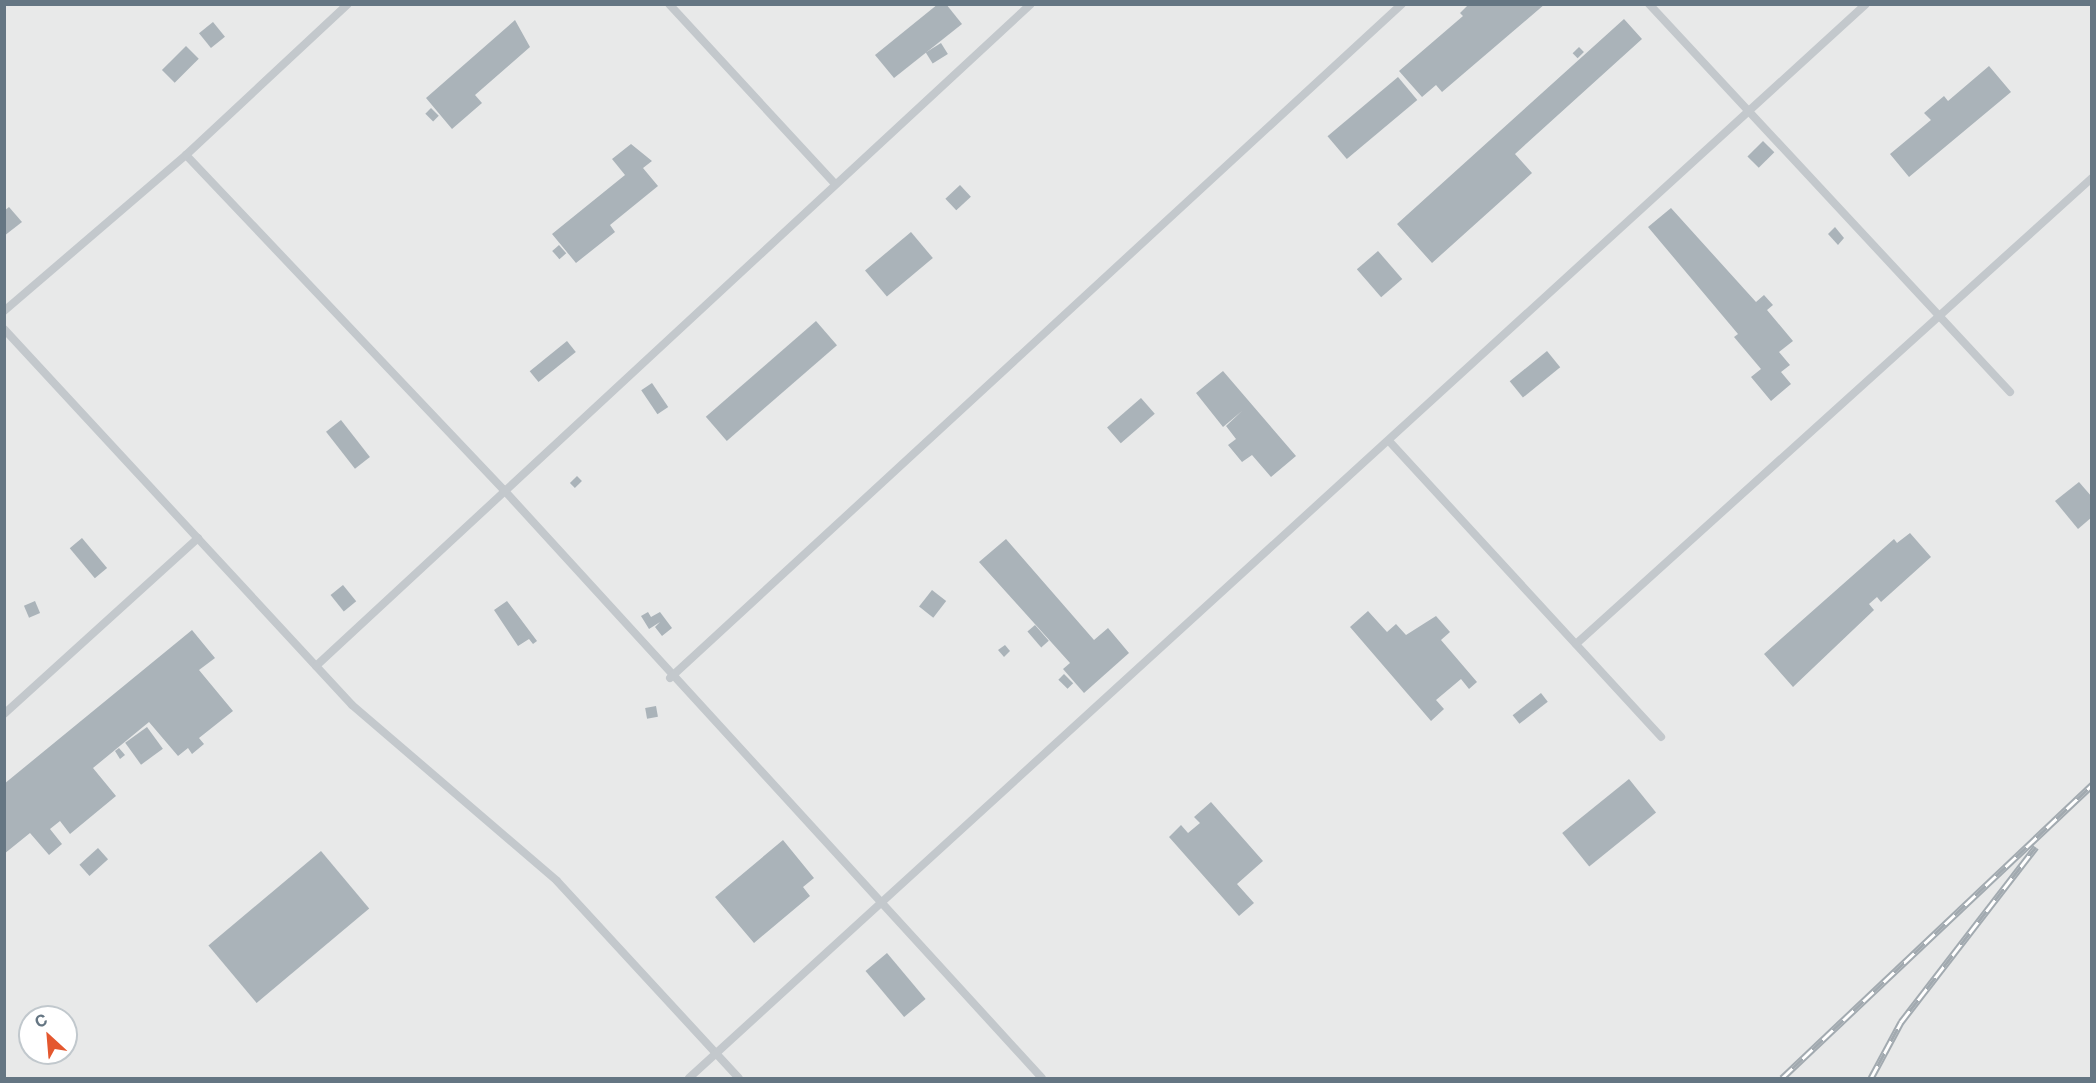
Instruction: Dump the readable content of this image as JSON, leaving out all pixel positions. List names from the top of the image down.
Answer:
{
  "north": "top left"
}
